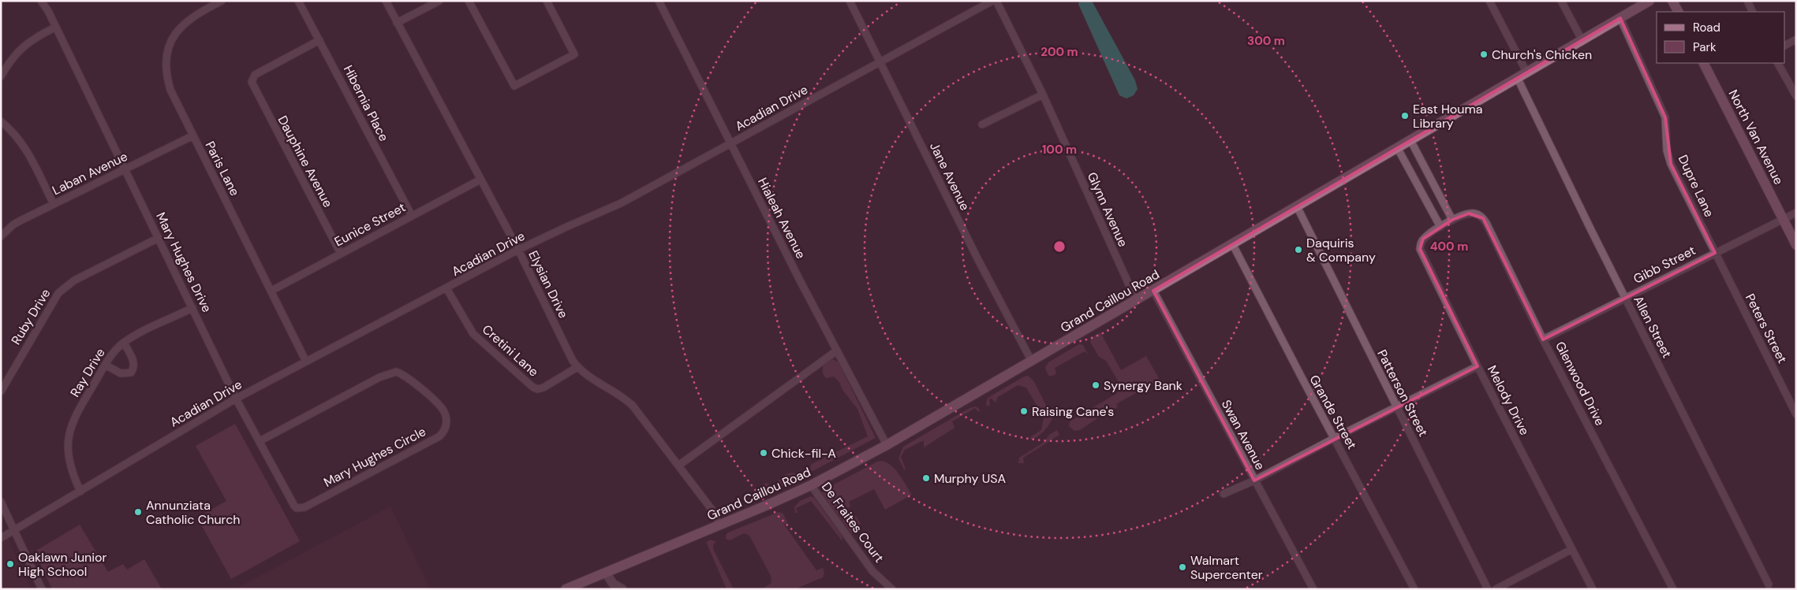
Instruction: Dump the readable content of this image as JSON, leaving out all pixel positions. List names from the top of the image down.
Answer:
{
  "streets": {
    "main road": ["North Van Avenue", "Grand Caillou Road"],
    "street": [
      "Hibernia Place",
      "Acadian Drive",
      "Dauphine Avenue",
      "Paris Lane",
      "Laban Avenue",
      "Jane Avenue",
      "Dupre Lane",
      "Glynn Avenue",
      "Hialeah Avenue",
      "Eunice Street",
      "Mary Hughes Drive",
      "Gibb Street",
      "Elysian Drive",
      "Ruby Drive",
      "Allen Street",
      "Peters Street",
      "Cretini Lane",
      "Ray Drive",
      "Glenwood Drive",
      "Patterson Street",
      "Melody Drive",
      "Grande Street",
      "Swan Avenue",
      "Mary Hughes Circle",
      "De Fraites Court"
    ]
  },
  "crossings": [
    ["Hibernia Place", "Dauphine Avenue"],
    ["Hibernia Place", "Eunice Street"],
    ["Acadian Drive", "Paris Lane"],
    ["Acadian Drive", "Jane Avenue"],
    ["Acadian Drive", "Hialeah Avenue"],
    ["Acadian Drive", "Mary Hughes Drive"],
    ["Acadian Drive", "Elysian Drive"],
    ["Acadian Drive", "Cretini Lane"],
    ["Acadian Drive", "Ray Drive"],
    ["North Van Avenue", "Gibb Street"],
    ["Dauphine Avenue", "Eunice Street"],
    ["Paris Lane", "Laban Avenue"],
    ["Paris Lane", "Eunice Street"],
    ["Laban Avenue", "Mary Hughes Drive"],
    ["Jane Avenue", "Grand Caillou Road"],
    ["Dupre Lane", "Gibb Street"],
    ["Dupre Lane", "Grand Caillou Road"],
    ["Dupre Lane", "Peters Street"],
    ["Glynn Avenue", "Grand Caillou Road"],
    ["Hialeah Avenue", "Grand Caillou Road"],
    ["Eunice Street", "Elysian Drive"],
    ["Mary Hughes Drive", "Ruby Drive"],
    ["Mary Hughes Drive", "Ray Drive"],
    ["Mary Hughes Drive", "Mary Hughes Circle"],
    ["Gibb Street", "Allen Street"],
    ["Gibb Street", "Peters Street"],
    ["Gibb Street", "Glenwood Drive"],
    ["Elysian Drive", "Grand Caillou Road"],
    ["Elysian Drive", "Cretini Lane"],
    ["Grand Caillou Road", "Allen Street"],
    ["Grand Caillou Road", "Patterson Street"],
    ["Grand Caillou Road", "Grande Street"],
    ["Grand Caillou Road", "Swan Avenue"],
    ["Grand Caillou Road", "De Fraites Court"],
    ["Glenwood Drive", "Melody Drive"]
  ],
  "places": [
    "Church's Chicken",
    "East Houma Library",
    "Daquiris & Company",
    "Synergy Bank",
    "Raising Cane's",
    "Chick-fil-A",
    "Murphy USA",
    "Annunziata Catholic Church",
    "Oaklawn Junior High School",
    "Walmart Supercenter"
  ],
  "legend": ["Road", "Park"],
  "rings": [
    "300 m",
    "200 m",
    "100 m",
    "400 m"
  ]
}
